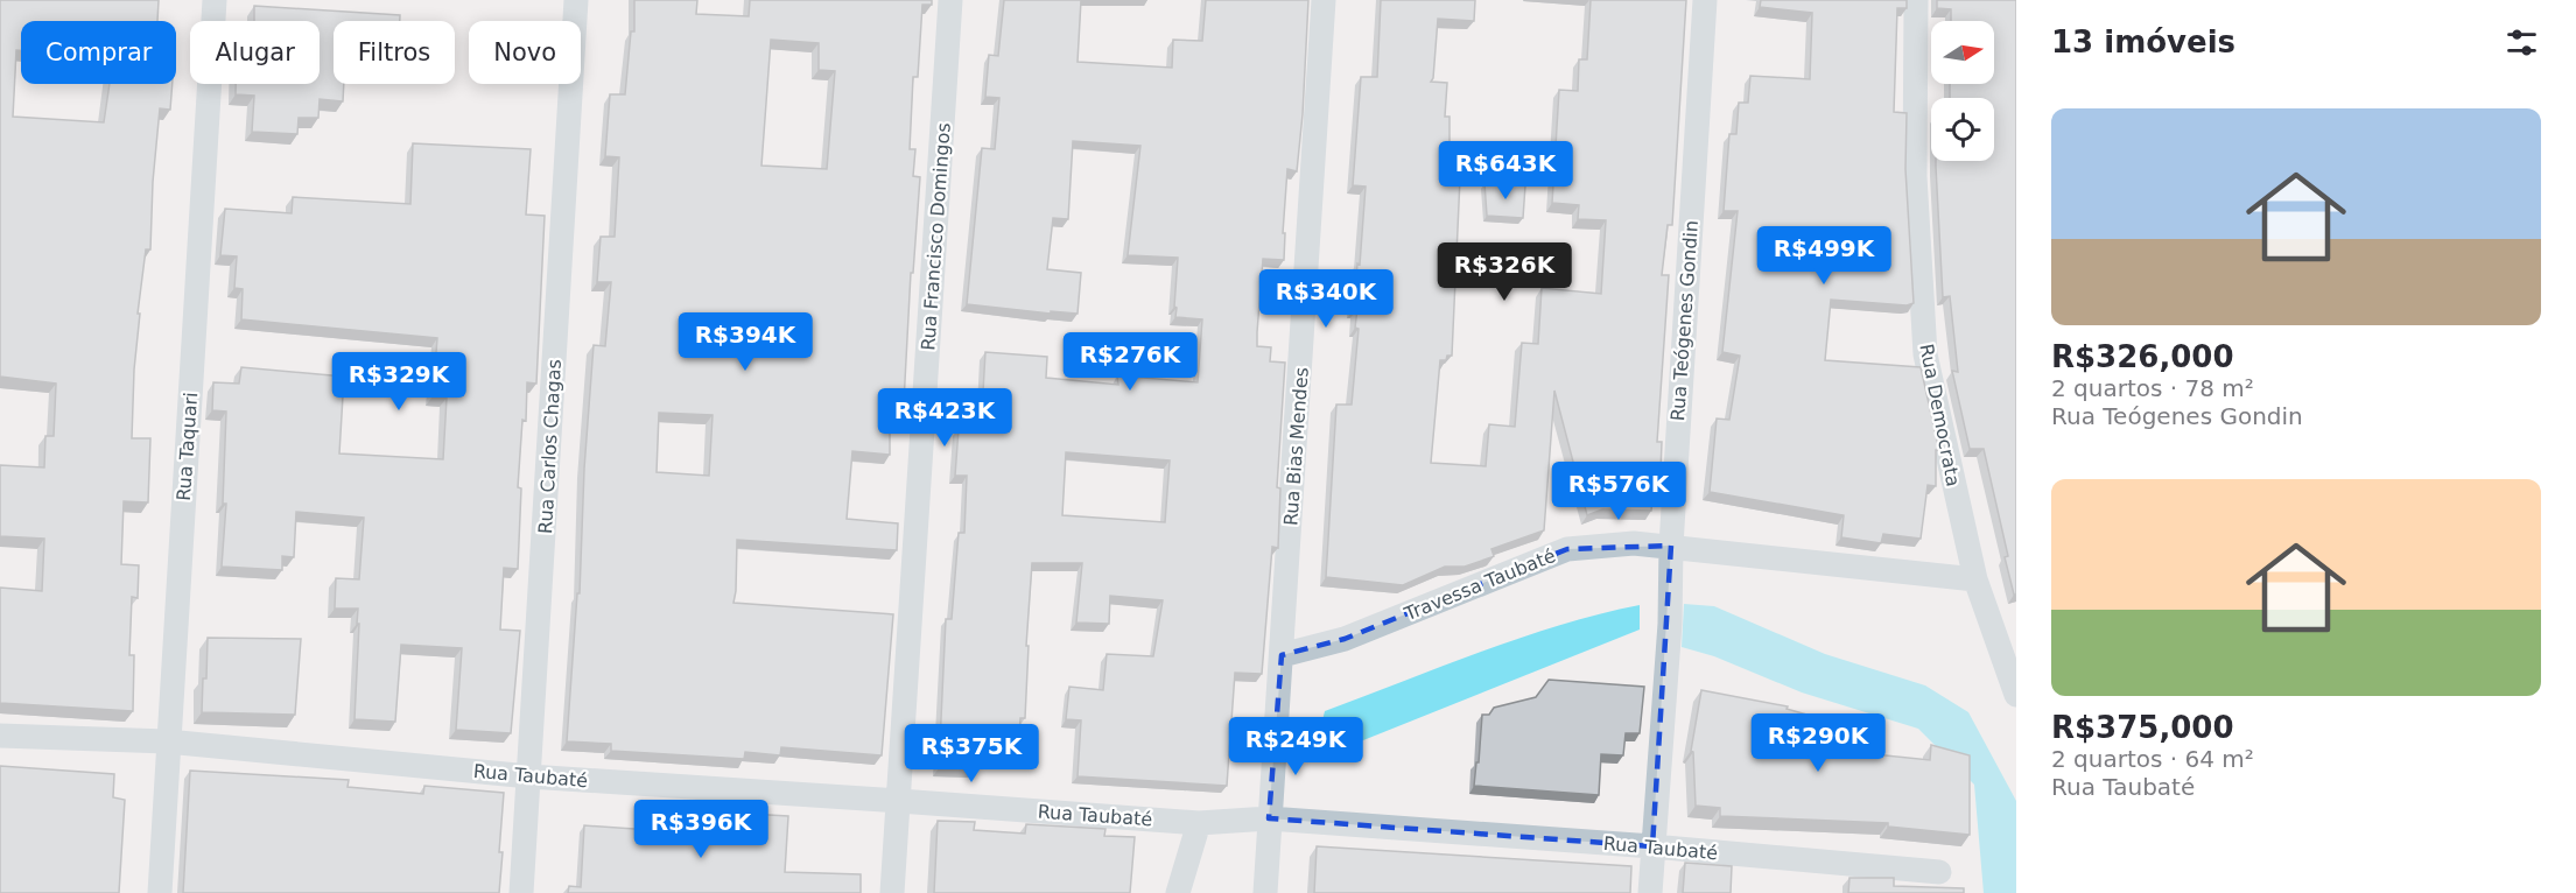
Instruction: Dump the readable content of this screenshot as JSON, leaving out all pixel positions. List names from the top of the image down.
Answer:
{
  "streets": {
    "street": [
      "Rua Francisco Domingos",
      "Rua Teógenes Gondin",
      "Rua Democrata",
      "Rua Taquari",
      "Rua Carlos Chagas",
      "Rua Bias Mendes",
      "Travessa Taubaté",
      "Rua Taubaté"
    ]
  },
  "crossings": [
    ["Rua Francisco Domingos", "Rua Taubaté"],
    ["Rua Teógenes Gondin", "Travessa Taubaté"],
    ["Rua Teógenes Gondin", "Rua Taubaté"],
    ["Rua Democrata", "Travessa Taubaté"],
    ["Rua Taquari", "Rua Taubaté"],
    ["Rua Carlos Chagas", "Rua Taubaté"],
    ["Rua Bias Mendes", "Travessa Taubaté"],
    ["Rua Bias Mendes", "Rua Taubaté"]
  ],
  "north": "right",
  "page": {
    "heading": "13 imóveis",
    "chip": [
      "Comprar",
      "Alugar",
      "Filtros",
      "Novo"
    ],
    "list": [
      {
        "name": "R$326,000",
        "note": "2 quartos · 78 m² · Rua Teógenes Gondin"
      },
      {
        "name": "R$375,000",
        "note": "2 quartos · 64 m² · Rua Taubaté"
      }
    ],
    "price": [
      "R$643K",
      "R$499K",
      "R$326K",
      "R$340K",
      "R$394K",
      "R$276K",
      "R$329K",
      "R$423K",
      "R$576K",
      "R$290K",
      "R$249K",
      "R$375K",
      "R$396K"
    ]
  }
}
